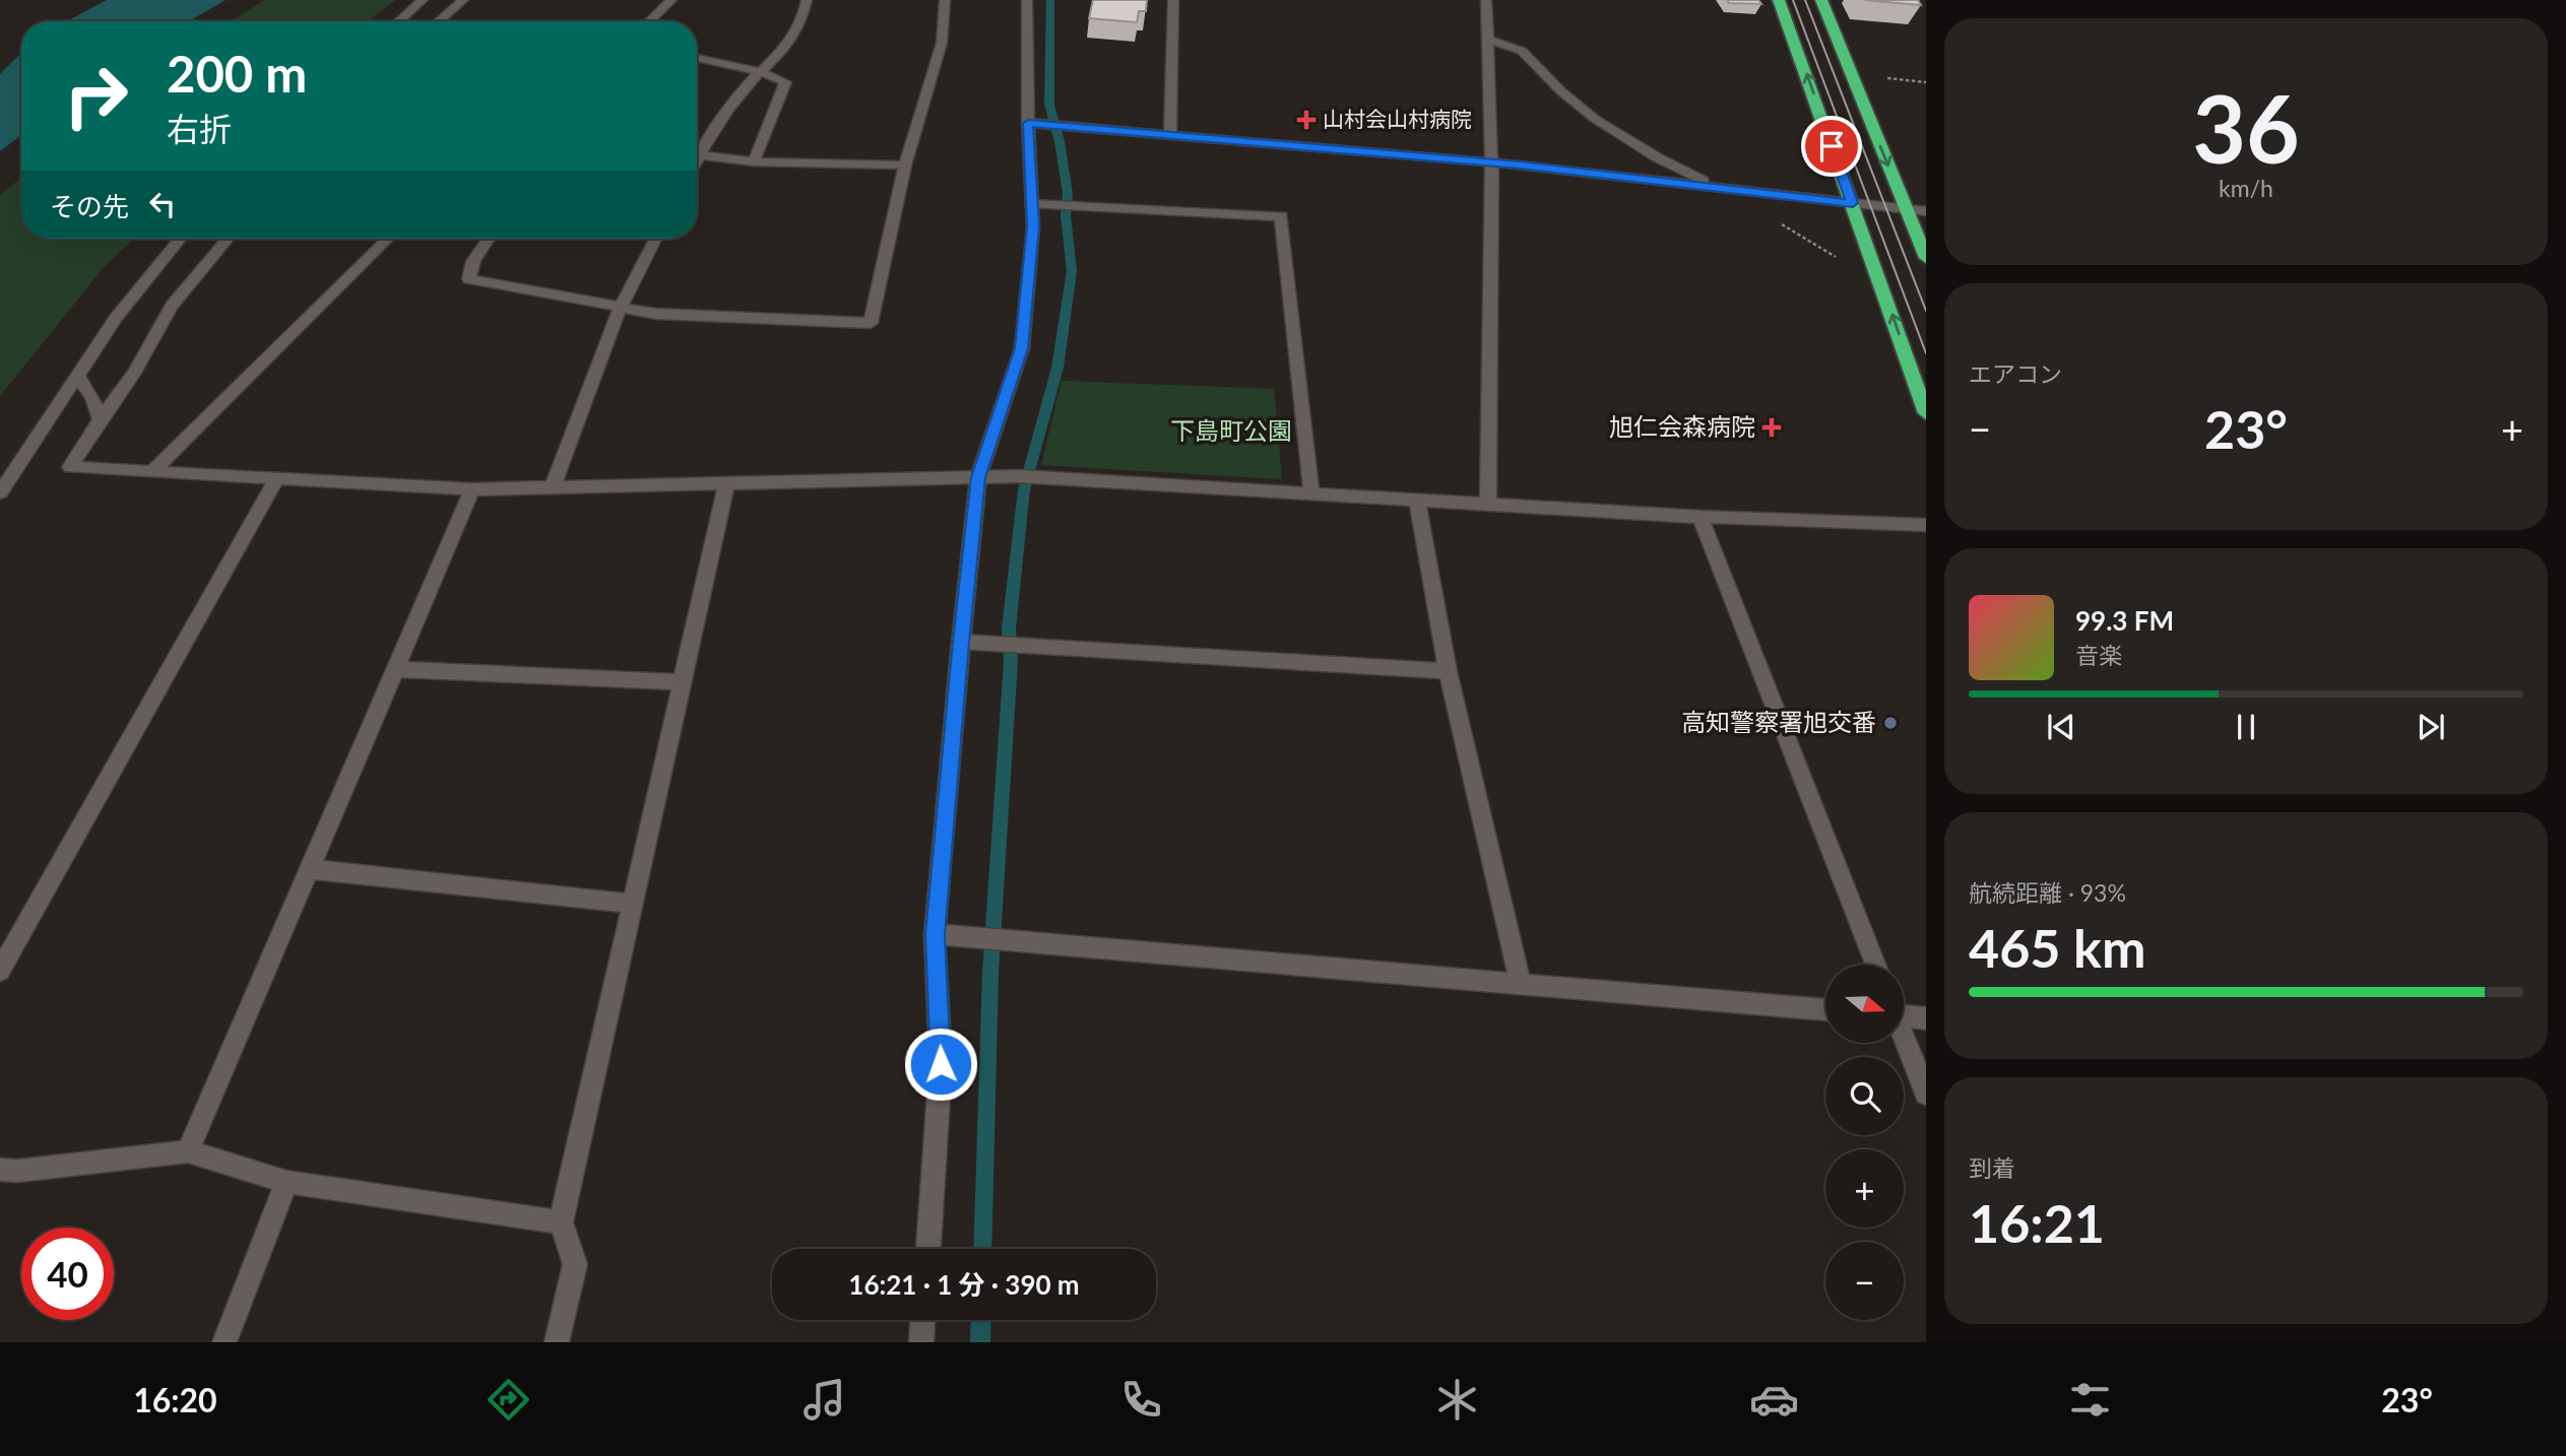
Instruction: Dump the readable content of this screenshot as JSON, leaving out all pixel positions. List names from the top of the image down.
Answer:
{
  "parks": ["下島町公園"],
  "places": {
    "health": ["山村会山村病院", "旭仁会森病院"],
    "other": ["高知警察署旭交番"]
  },
  "north": "right",
  "page": {
    "tile": [
      ["36", "km/h"],
      "エアコン",
      ["航続距離 · 93%", "465 km"],
      ["到着", "16:21"]
    ],
    "turn": ["200 m", "右折"],
    "then": "その先",
    "heat": ["−", "23°", "+"],
    "song": ["99.3 FM", "音楽"],
    "map_buttons": ["+", "−"],
    "limit": "40",
    "trip": "16:21 · 1 分 · 390 m",
    "tabs": ["16:20", "23°"]
  }
}
